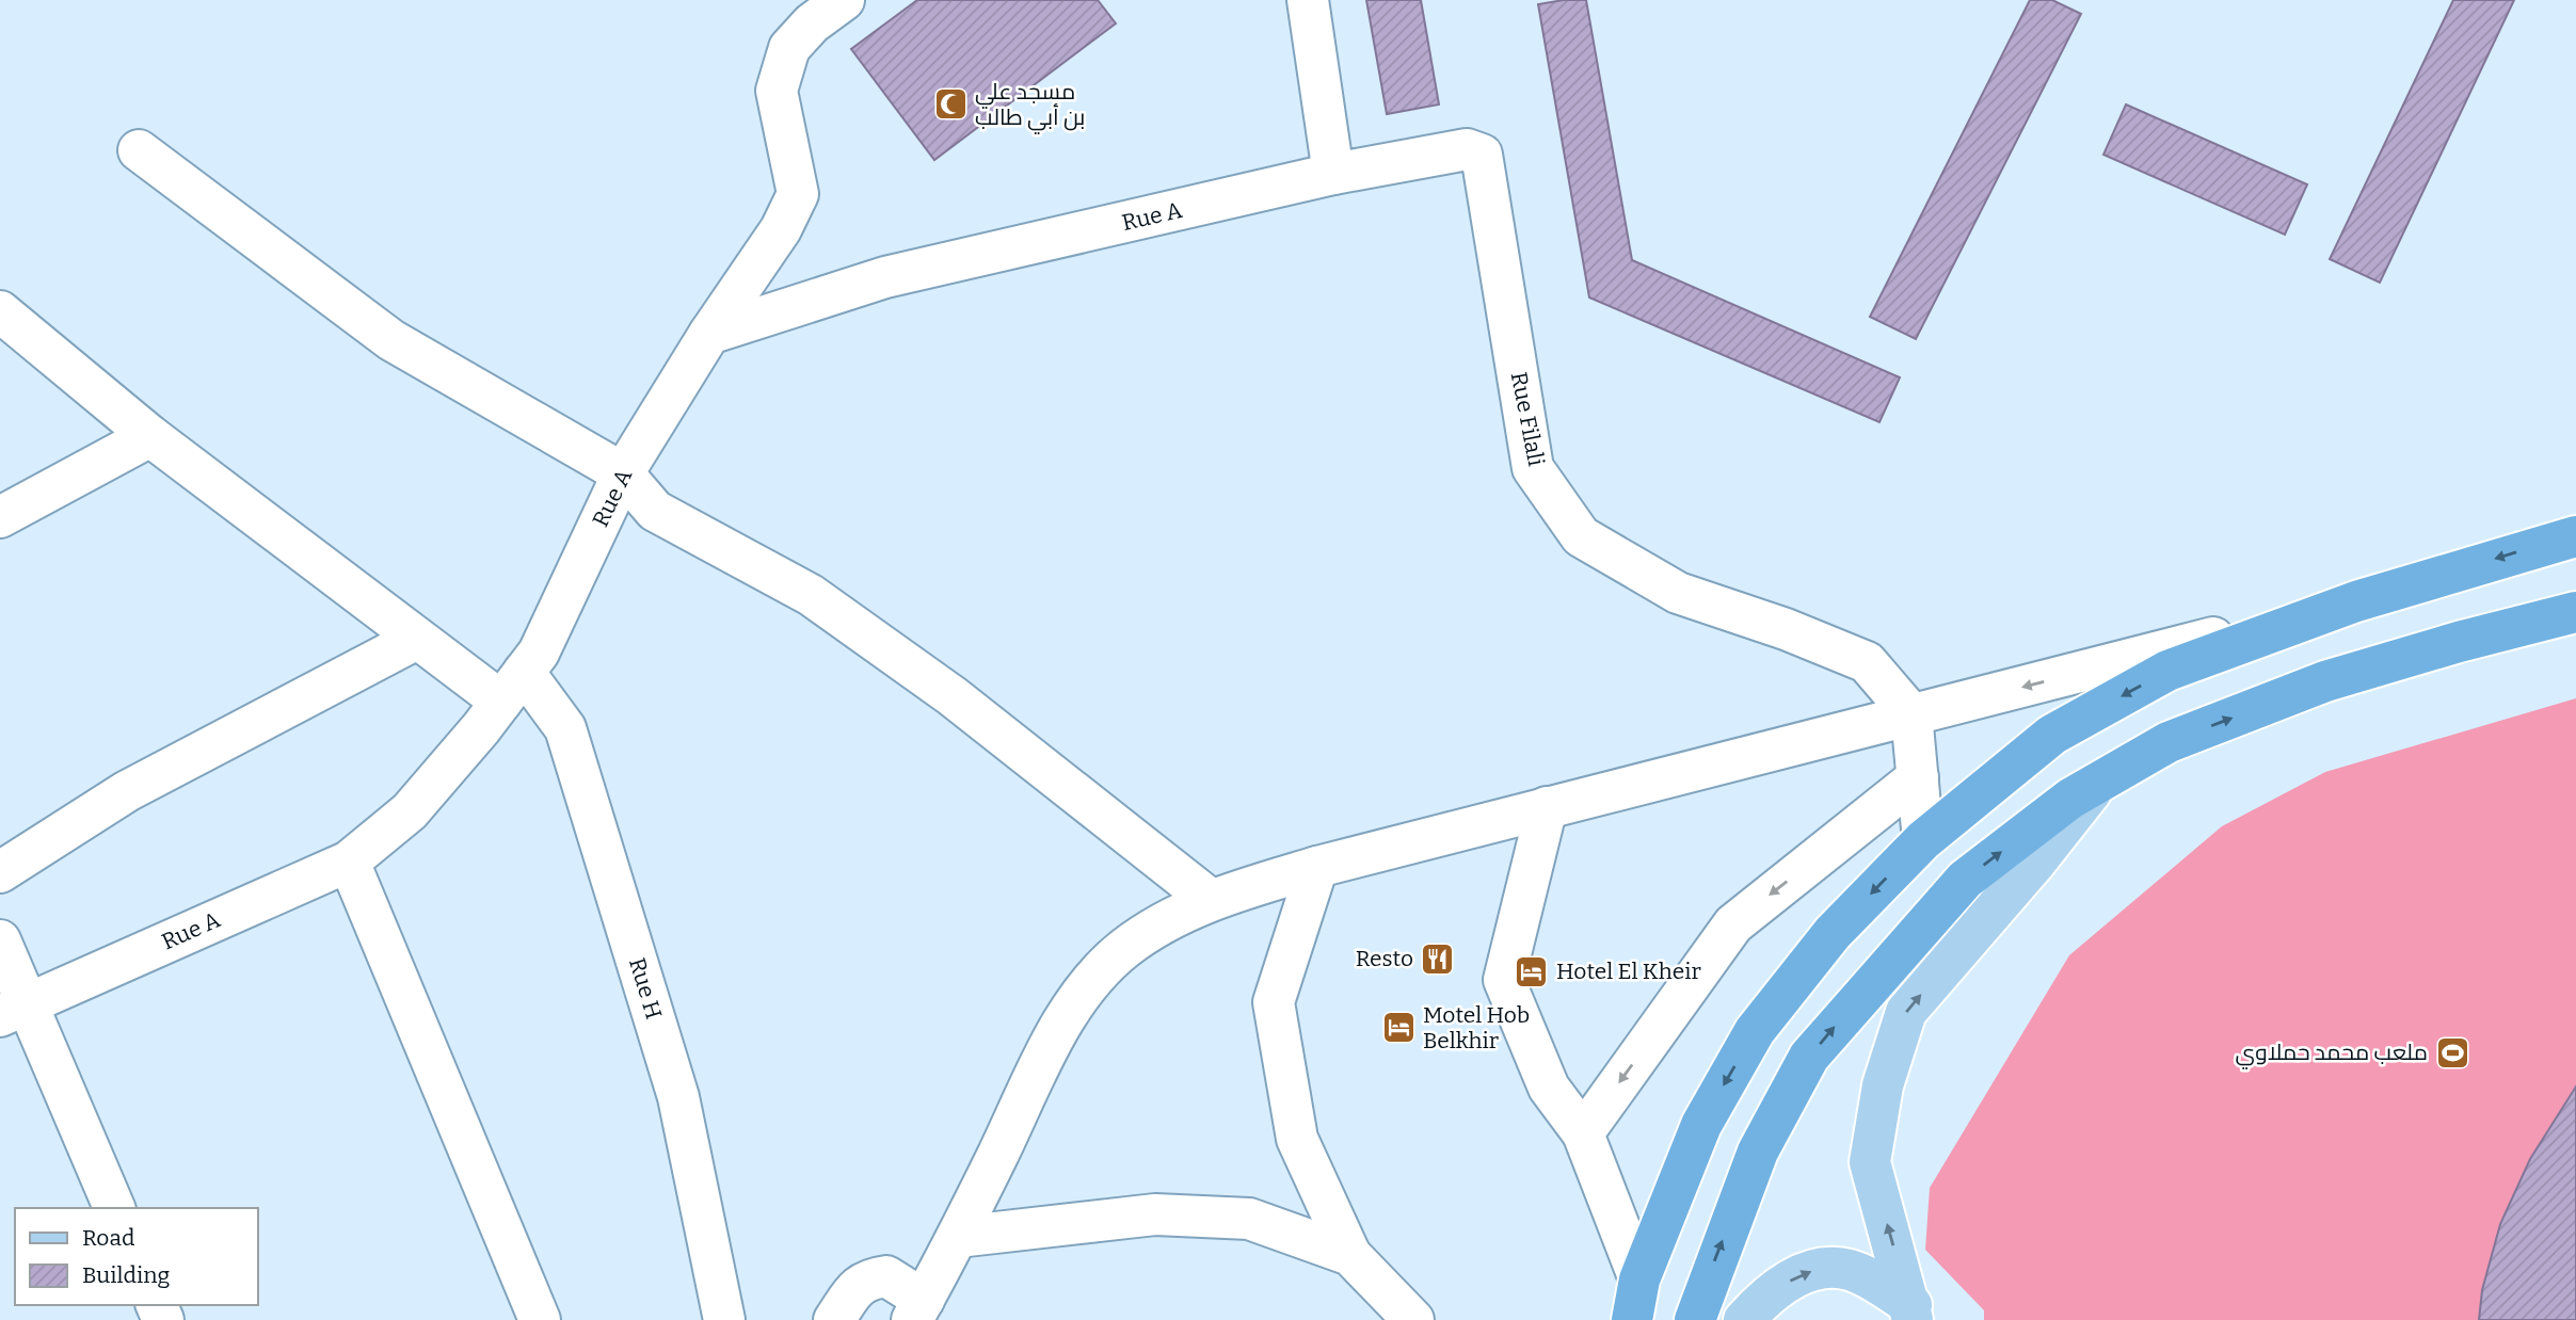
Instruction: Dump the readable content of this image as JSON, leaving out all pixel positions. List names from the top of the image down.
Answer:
{
  "streets": {
    "street": ["Rue A", "Rue Filali", "Rue H"]
  },
  "crossings": [
    ["Rue A", "Rue Filali"],
    ["Rue A", "Rue H"]
  ],
  "places": {
    "mosque": ["مسجد علي بن أبي طالب"],
    "restaurant": ["Resto"],
    "hotel": ["Hotel El Kheir", "Motel Hob Belkhir"],
    "sports": ["ملعب محمد حملاوي"]
  },
  "legend": ["Road", "Building"]
}
